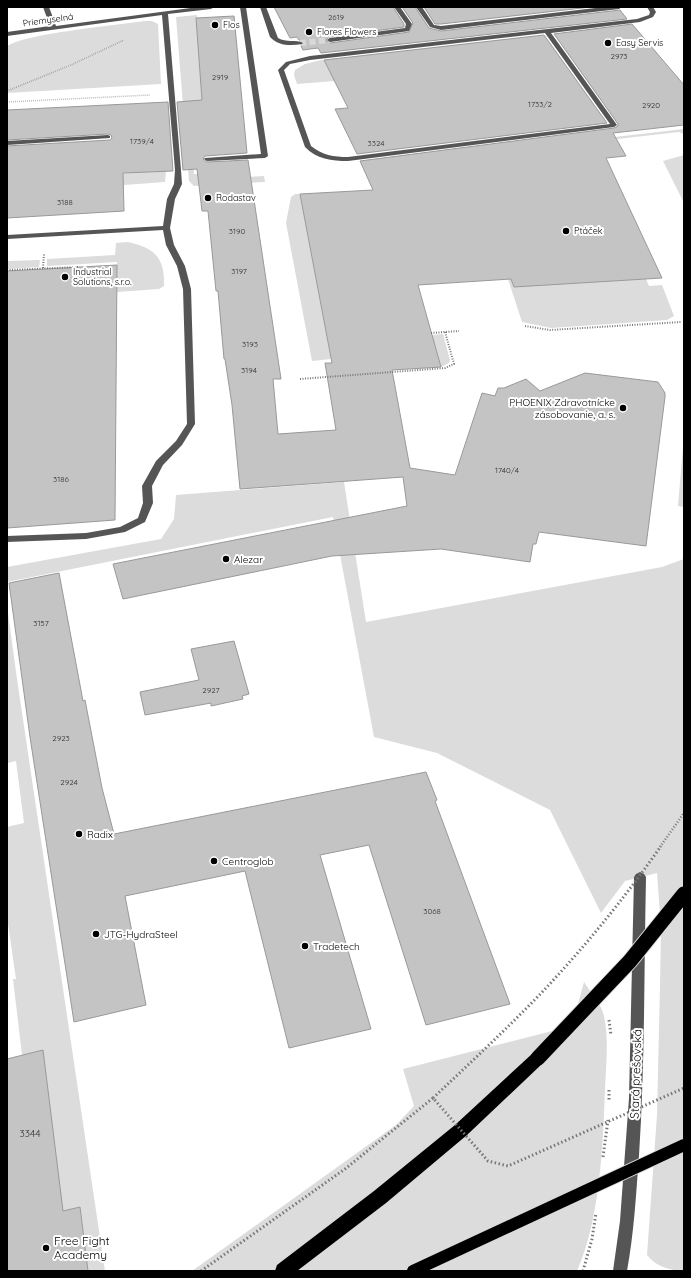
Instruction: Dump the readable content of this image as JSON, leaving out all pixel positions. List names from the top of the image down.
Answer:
{
  "streets": {
    "street": ["Priemyselná", "Stará prešovská"]
  },
  "places": [
    "Flos",
    "Flores Flowers",
    "Easy Servis",
    "Rodastav",
    "Ptáček",
    "Industrial Solutions, s.r.o.",
    "PHOENIX Zdravotnícke zásobovanie, a. s.",
    "Alezar",
    "Radix",
    "Centroglob",
    "JTG-HydraSteel",
    "Tradetech",
    "Free Fight Academy"
  ],
  "house_numbers": [
    "2619",
    "2973",
    "2919",
    "1733/2",
    "2920",
    "1739/4",
    "3324",
    "3188",
    "3190",
    "3197",
    "3193",
    "3194",
    "1740/4",
    "3186",
    "3157",
    "2927",
    "2923",
    "2924",
    "3068",
    "3344"
  ]
}
